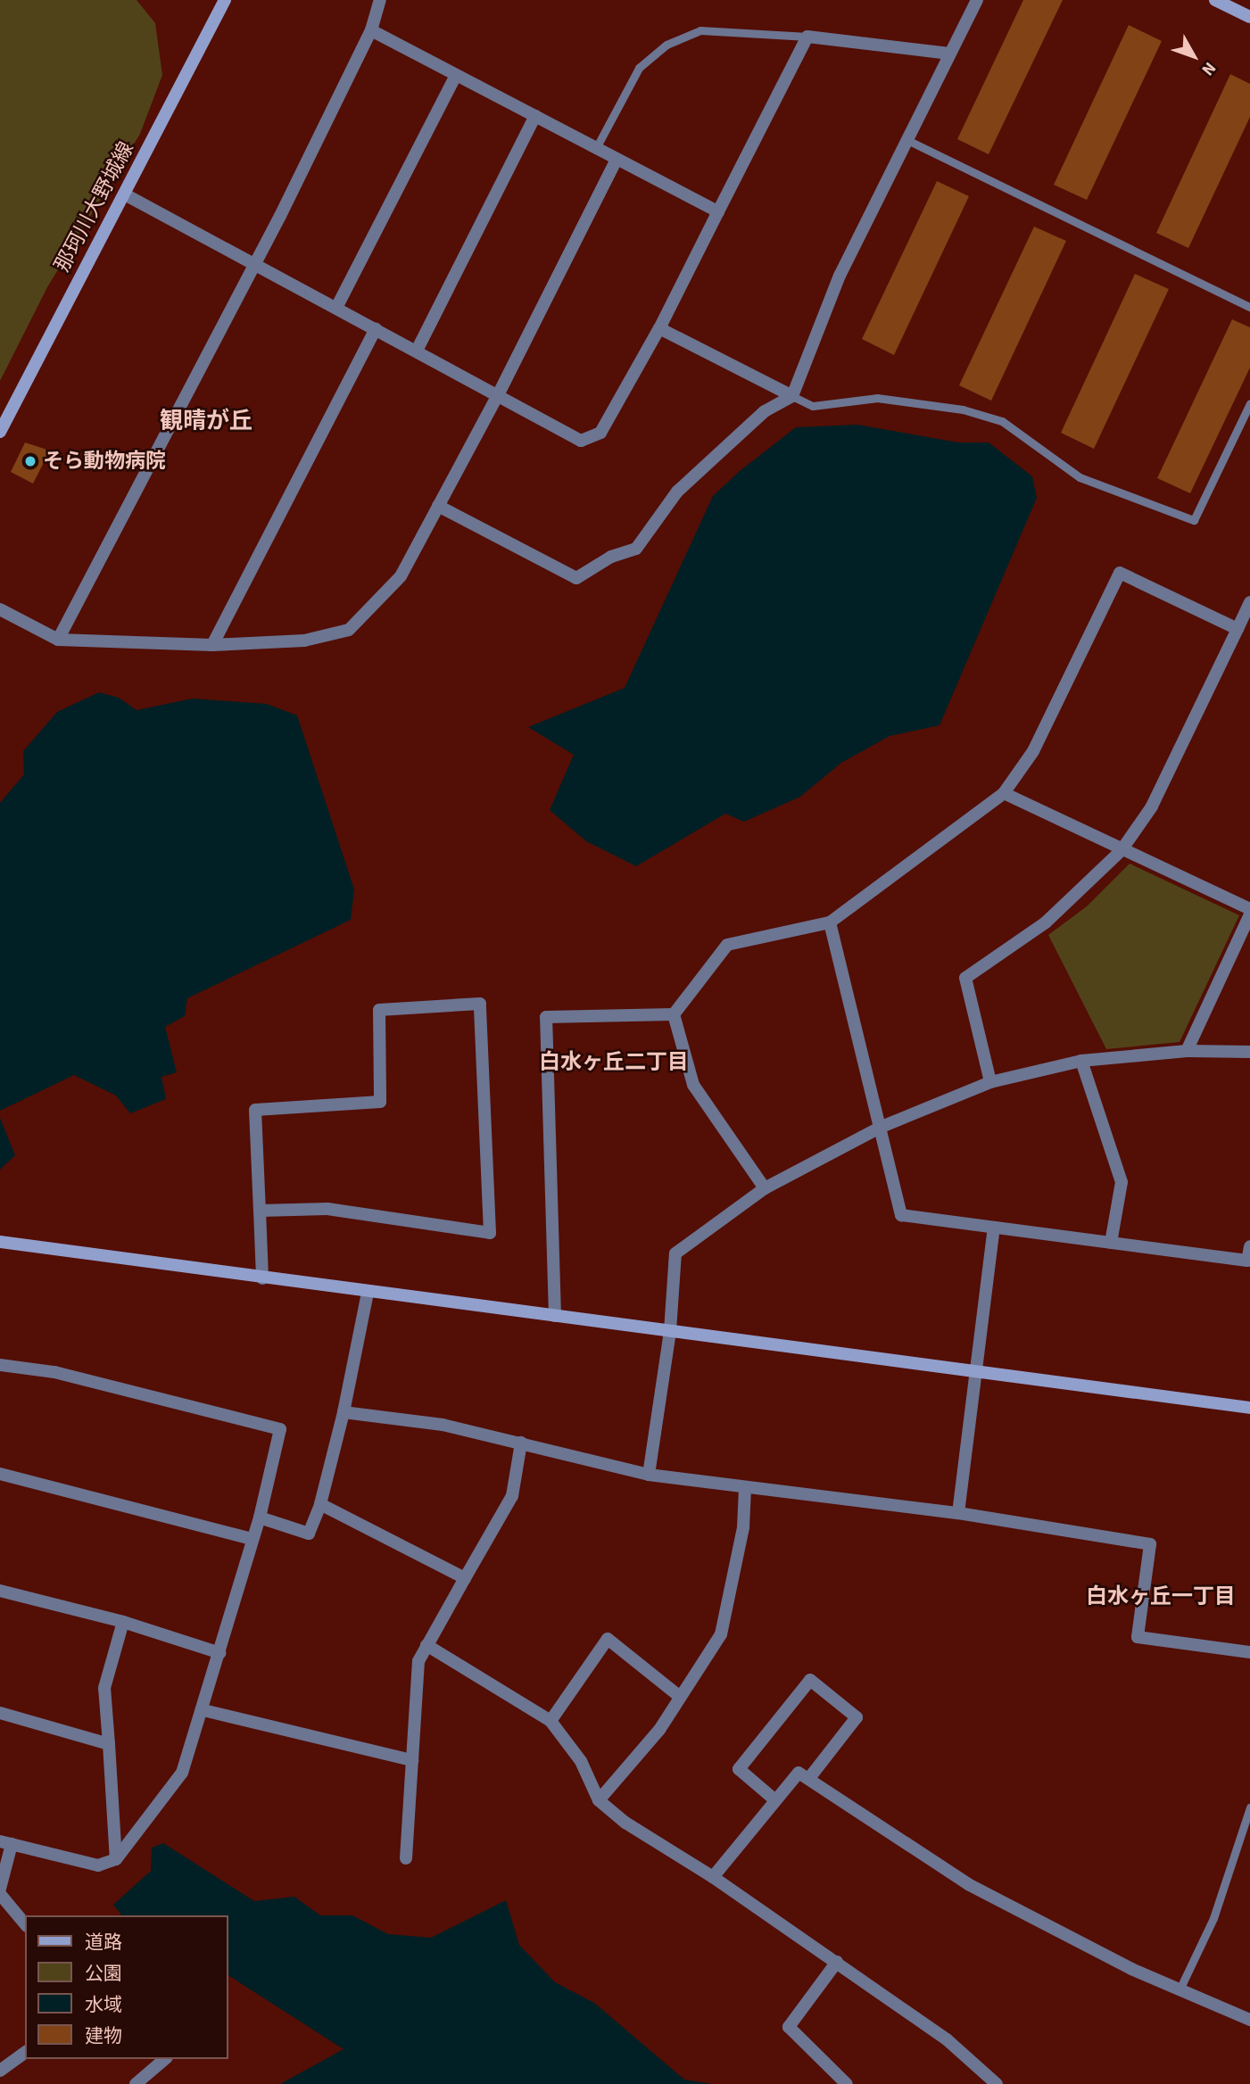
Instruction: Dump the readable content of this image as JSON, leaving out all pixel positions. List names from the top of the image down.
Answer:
{
  "streets": {
    "street": ["那珂川大野城線"]
  },
  "districts": ["観晴が丘", "白水ヶ丘二丁目", "白水ヶ丘一丁目"],
  "places": ["そら動物病院"],
  "legend": [
    "道路",
    "公園",
    "水域",
    "建物"
  ],
  "north": "bottom right"
}
